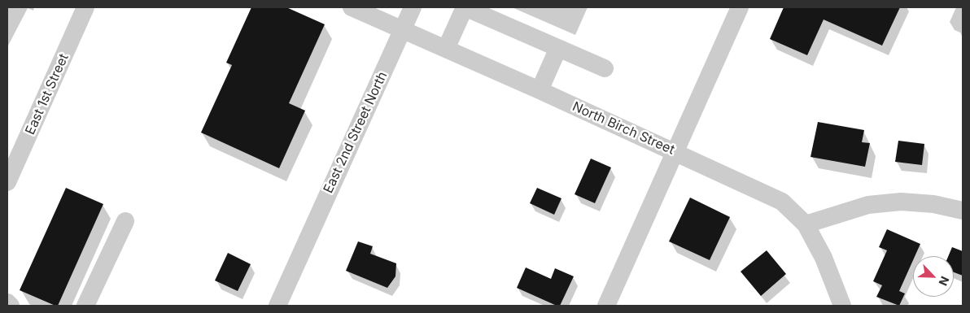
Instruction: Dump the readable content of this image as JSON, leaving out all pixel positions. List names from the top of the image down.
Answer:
{
  "streets": {
    "street": ["East 1st Street", "North Birch Street", "East 2nd Street North"]
  },
  "crossings": [
    ["North Birch Street", "East 2nd Street North"]
  ],
  "north": "bottom right"
}
